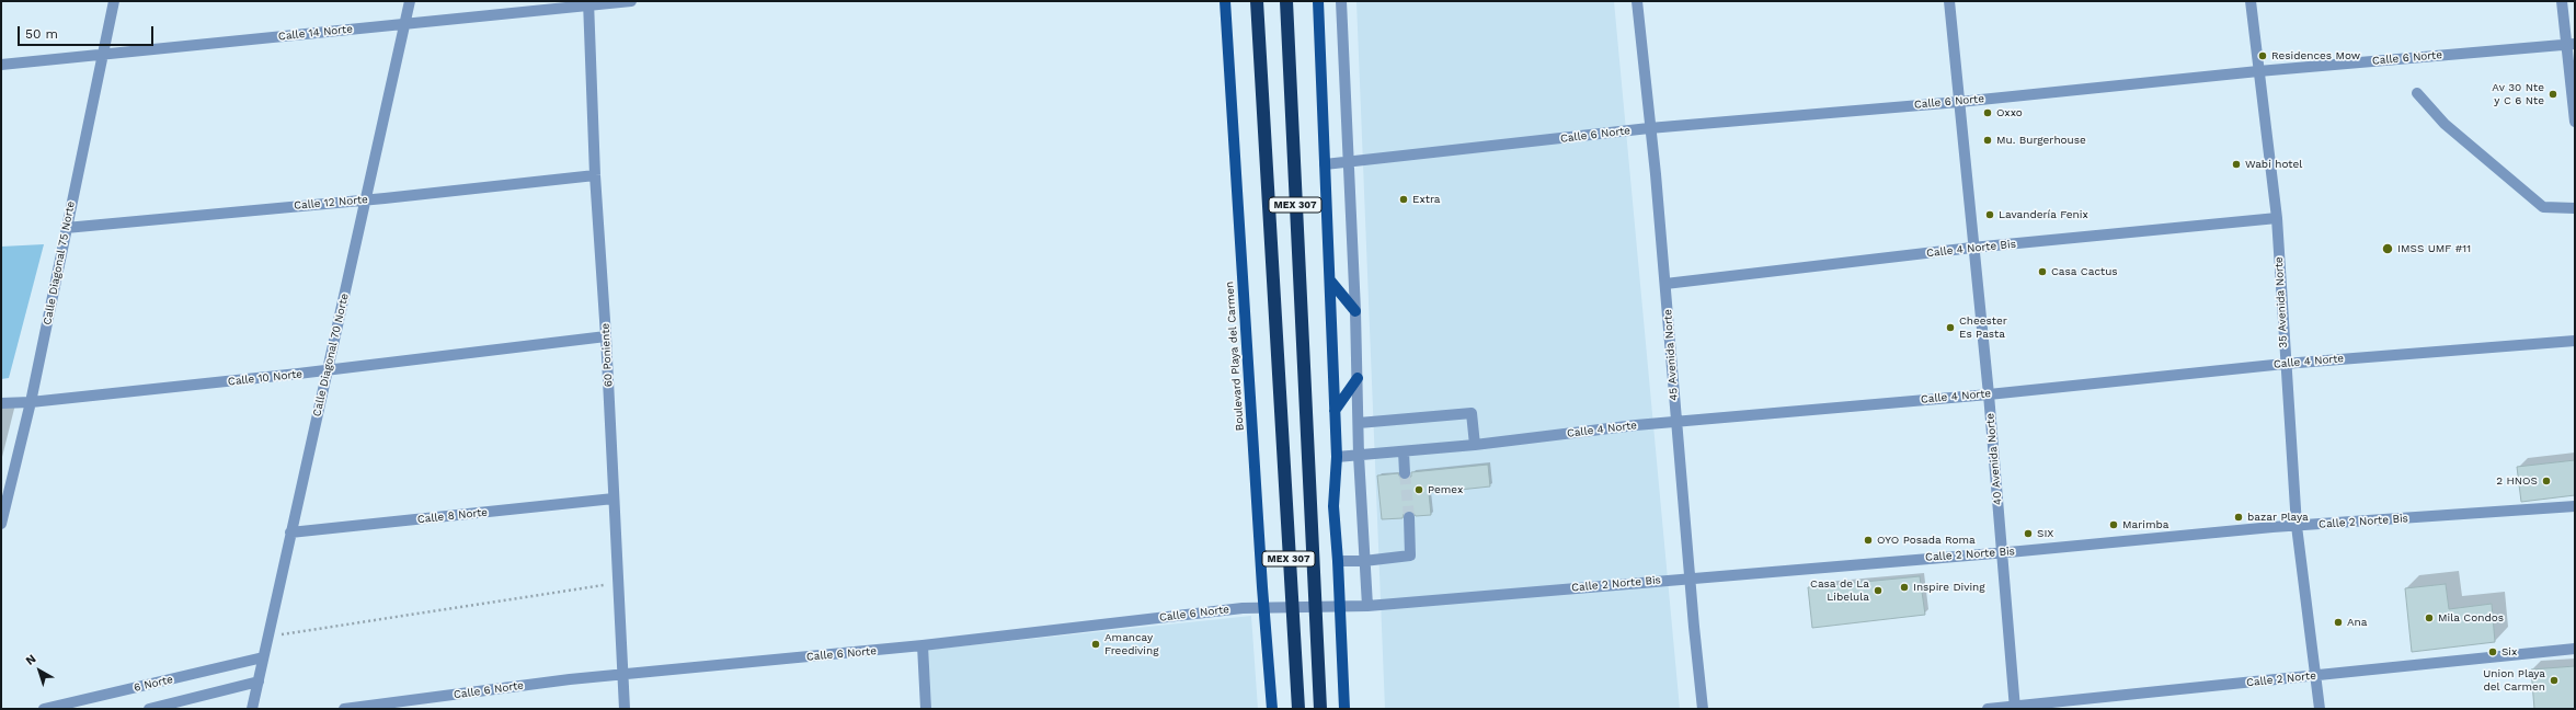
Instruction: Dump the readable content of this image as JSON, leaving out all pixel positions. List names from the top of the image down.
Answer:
{
  "streets": {
    "highway": ["MEX 307"],
    "main road": ["Boulevard Playa del Carmen"],
    "street": [
      "Calle 14 Norte",
      "Calle 6 Norte",
      "Calle 12 Norte",
      "Calle 4 Norte Bis",
      "Calle Diagonal 75 Norte",
      "35 Avenida Norte",
      "Calle Diagonal 70 Norte",
      "60 Poniente",
      "45 Avenida Norte",
      "Calle 4 Norte",
      "Calle 10 Norte",
      "40 Avenida Norte",
      "Calle 8 Norte",
      "Calle 2 Norte Bis",
      "Calle 2 Norte",
      "6 Norte"
    ]
  },
  "crossings": [
    ["Calle 14 Norte", "Calle Diagonal 75 Norte"],
    ["Calle 14 Norte", "Calle Diagonal 70 Norte"],
    ["Calle 14 Norte", "60 Poniente"],
    ["Calle 6 Norte", "35 Avenida Norte"],
    ["Calle 6 Norte", "60 Poniente"],
    ["Calle 6 Norte", "45 Avenida Norte"],
    ["Calle 6 Norte", "Boulevard Playa del Carmen"],
    ["Calle 6 Norte", "40 Avenida Norte"],
    ["Calle 6 Norte", "Calle 2 Norte Bis"],
    ["Calle 12 Norte", "Calle Diagonal 75 Norte"],
    ["Calle 12 Norte", "Calle Diagonal 70 Norte"],
    ["Calle 12 Norte", "60 Poniente"],
    ["Calle 4 Norte Bis", "35 Avenida Norte"],
    ["Calle 4 Norte Bis", "45 Avenida Norte"],
    ["Calle 4 Norte Bis", "40 Avenida Norte"],
    ["Calle Diagonal 75 Norte", "Calle 10 Norte"],
    ["35 Avenida Norte", "Calle 4 Norte"],
    ["35 Avenida Norte", "Calle 2 Norte Bis"],
    ["35 Avenida Norte", "Calle 2 Norte"],
    ["Calle Diagonal 70 Norte", "Calle 10 Norte"],
    ["Calle Diagonal 70 Norte", "Calle 8 Norte"],
    ["Calle Diagonal 70 Norte", "6 Norte"],
    ["60 Poniente", "Calle 10 Norte"],
    ["60 Poniente", "Calle 8 Norte"],
    ["45 Avenida Norte", "Calle 4 Norte"],
    ["45 Avenida Norte", "Calle 2 Norte Bis"],
    ["Calle 4 Norte", "40 Avenida Norte"],
    ["40 Avenida Norte", "Calle 2 Norte Bis"],
    ["40 Avenida Norte", "Calle 2 Norte"]
  ],
  "places": [
    "Residences Mow",
    "Av 30 Nte y C 6 Nte",
    "Oxxo",
    "Mu. Burgerhouse",
    "Wabi hotel",
    "Extra",
    "Lavandería Fenix",
    "IMSS UMF #11",
    "Casa Cactus",
    "Cheester Es Pasta",
    "2 HNOS",
    "Pemex",
    "bazar Playa",
    "Marimba",
    "SIX",
    "OYO Posada Roma",
    "Inspire Diving",
    "Casa de La Libelula",
    "Mila Condos",
    "Ana",
    "Amancay Freediving",
    "Six",
    "Union Playa del Carmen"
  ],
  "scale_bar": "50 m",
  "north": "top left"
}
